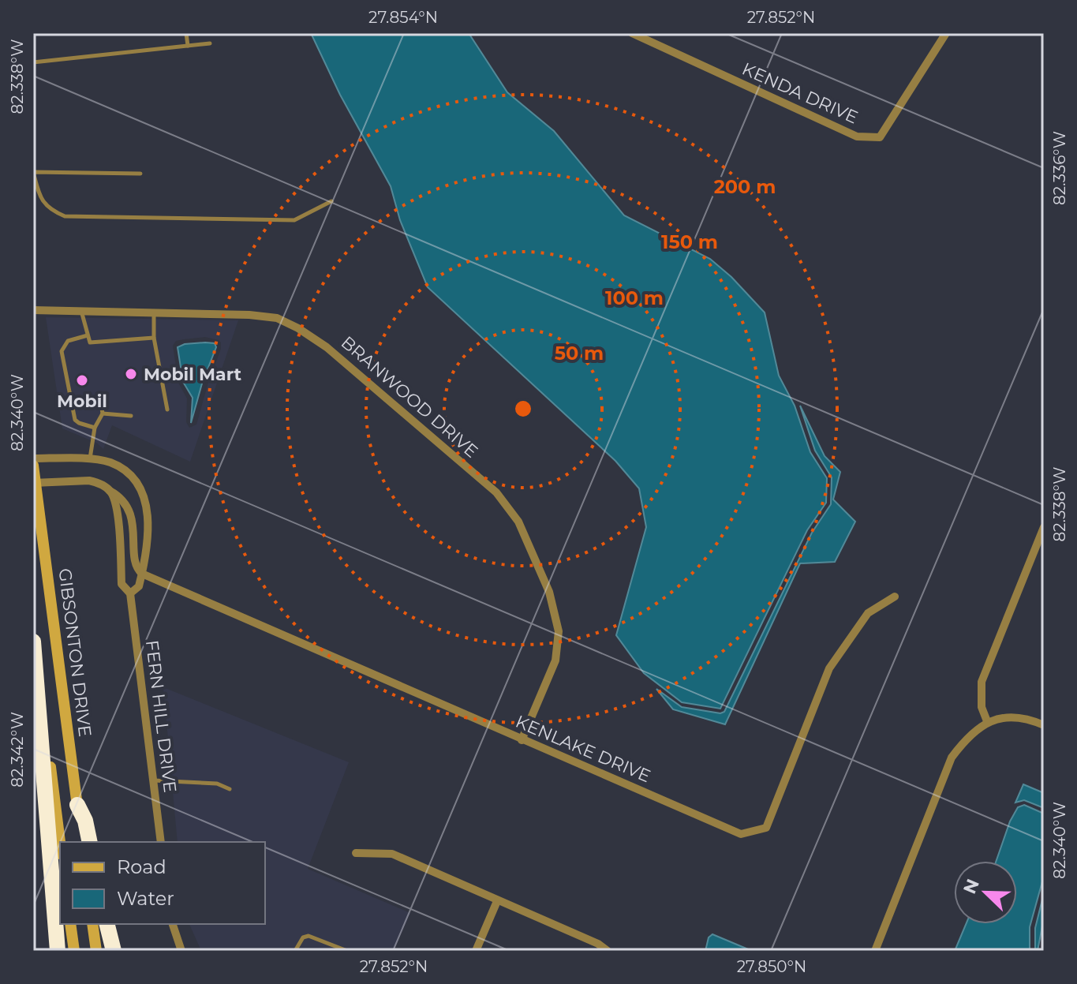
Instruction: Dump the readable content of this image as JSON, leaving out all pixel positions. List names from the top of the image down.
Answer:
{
  "streets": {
    "main road": ["GIBSONTON DRIVE"],
    "street": [
      "KENDA DRIVE",
      "BRANWOOD DRIVE",
      "FERN HILL DRIVE",
      "KENLAKE DRIVE"
    ]
  },
  "crossings": [
    ["BRANWOOD DRIVE", "KENLAKE DRIVE"]
  ],
  "places": ["Mobil Mart", "Mobil"],
  "legend": ["Road", "Water"],
  "north": "top left",
  "coordinates": [
    "27.854°N",
    "27.852°N",
    "82.338°W",
    "82.336°W",
    "82.340°W",
    "82.342°W",
    "27.850°N"
  ],
  "rings": [
    "200 m",
    "150 m",
    "100 m",
    "50 m"
  ]
}
